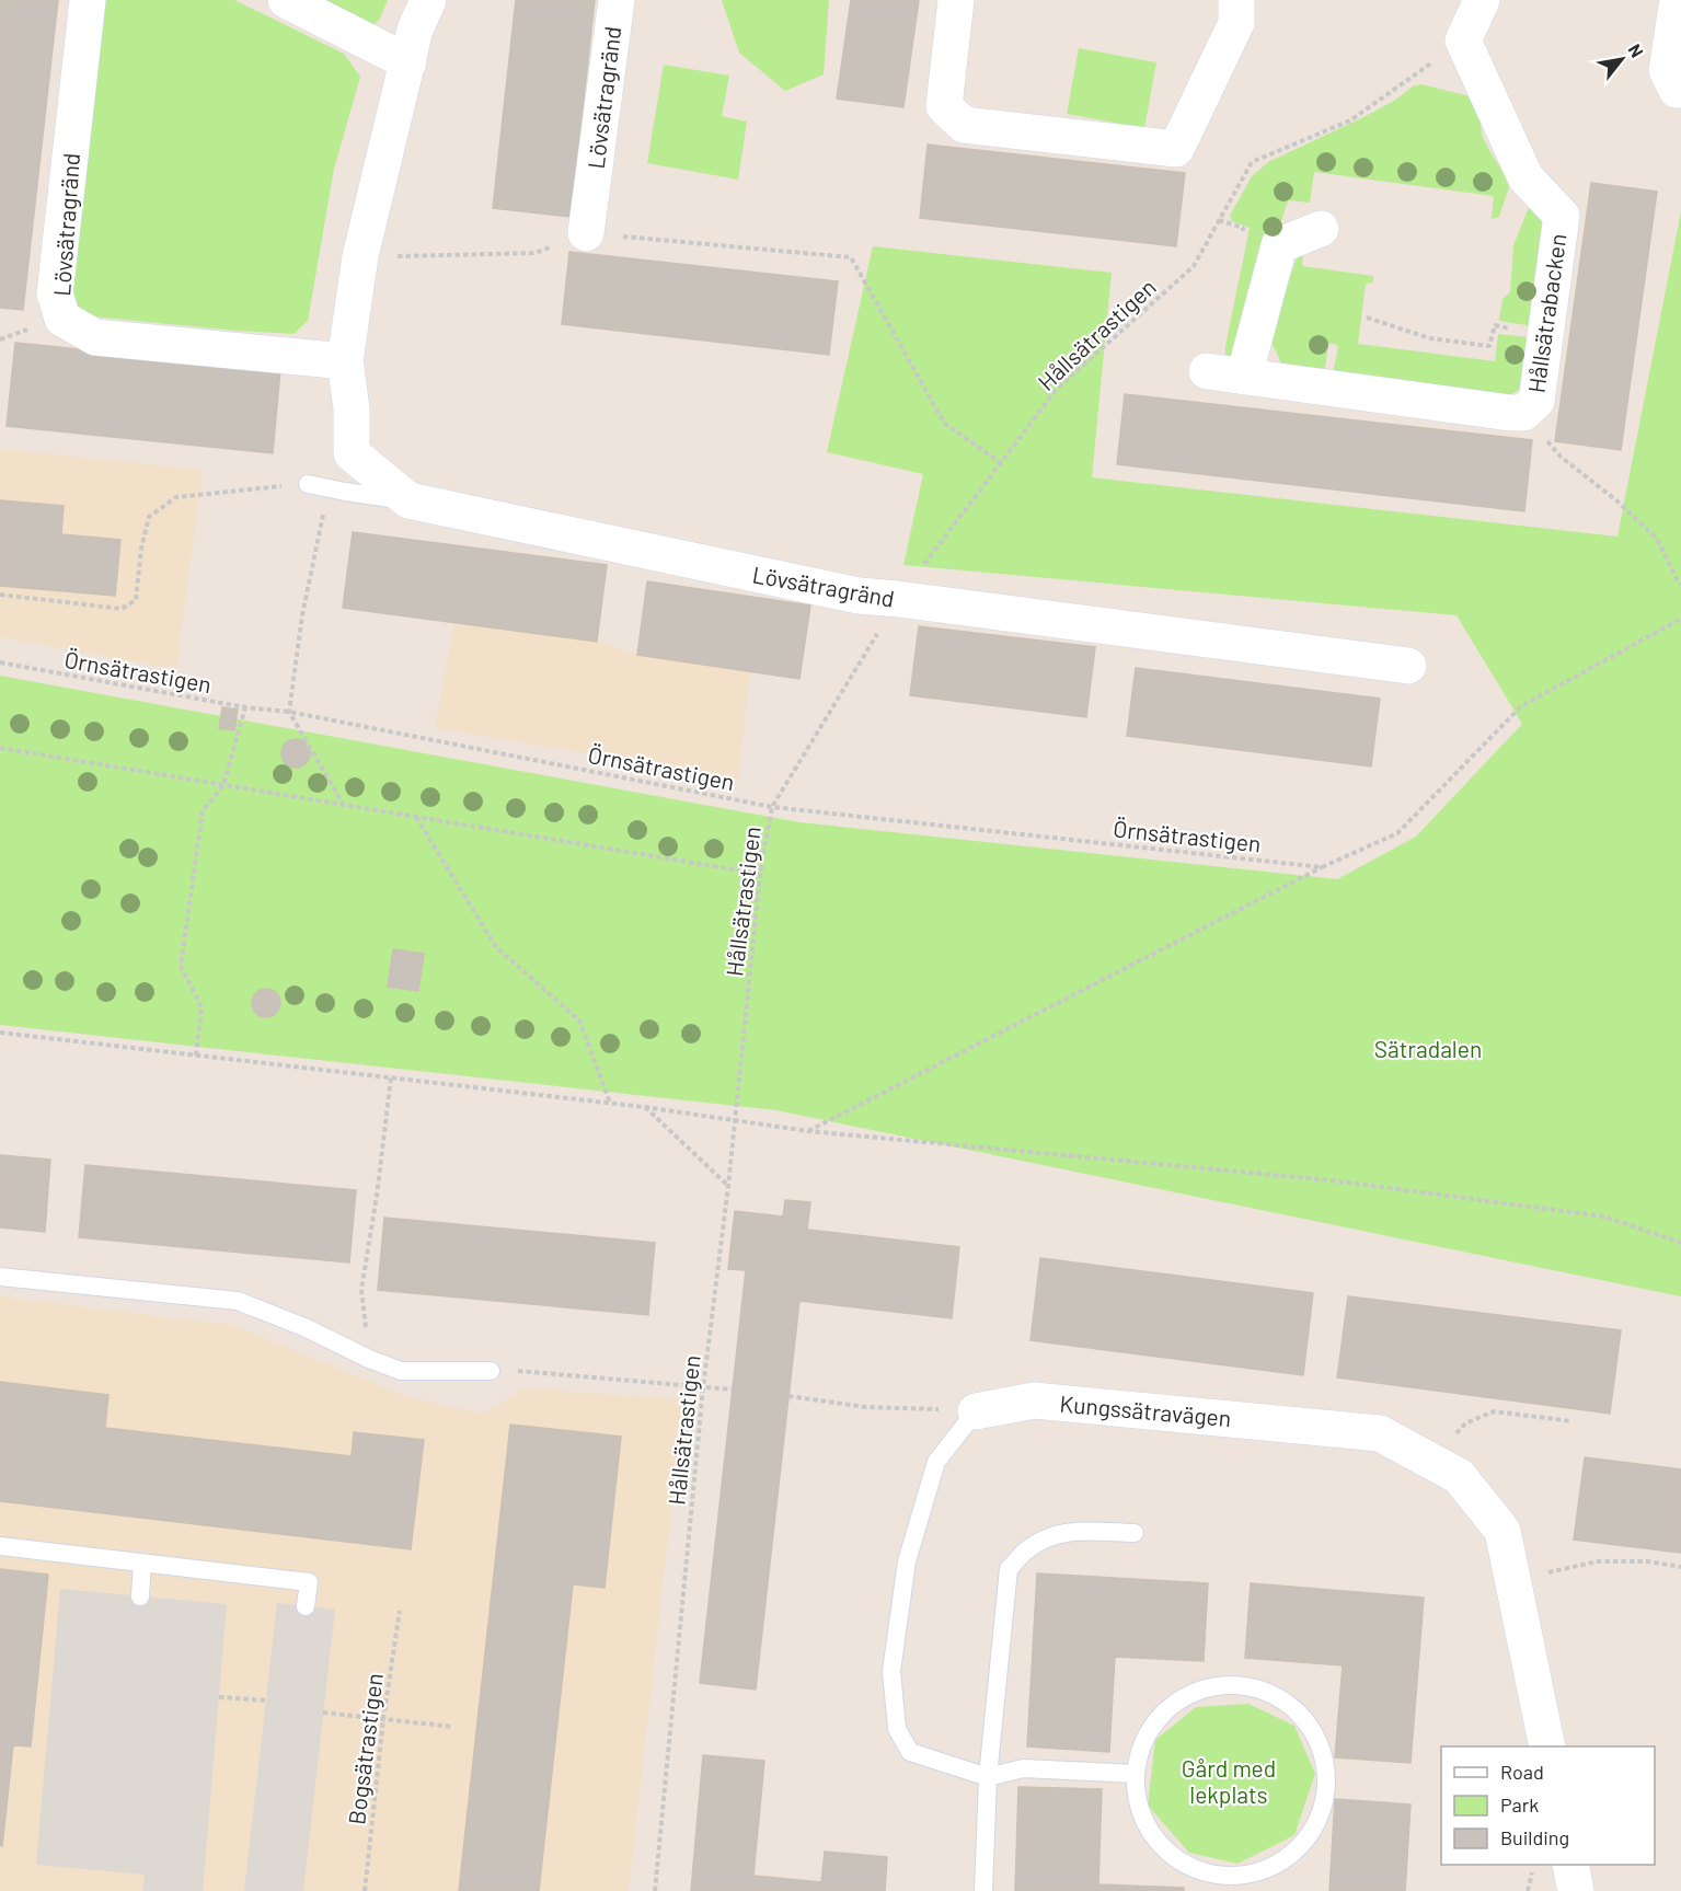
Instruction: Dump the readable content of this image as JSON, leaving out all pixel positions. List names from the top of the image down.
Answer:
{
  "streets": {
    "street": ["Lövsätragränd", "Hållsätrabacken", "Kungssätravägen"],
    "path": ["Hållsätrastigen", "Örnsätrastigen", "Bogsätrastigen"]
  },
  "crossings": [
    ["Lövsätragränd", "Hållsätrastigen"],
    ["Hållsätrabacken", "Hållsätrastigen"],
    ["Hållsätrastigen", "Örnsätrastigen"]
  ],
  "parks": ["Sätradalen", "Gård med lekplats"],
  "legend": ["Road", "Park", "Building"],
  "north": "top right"
}
